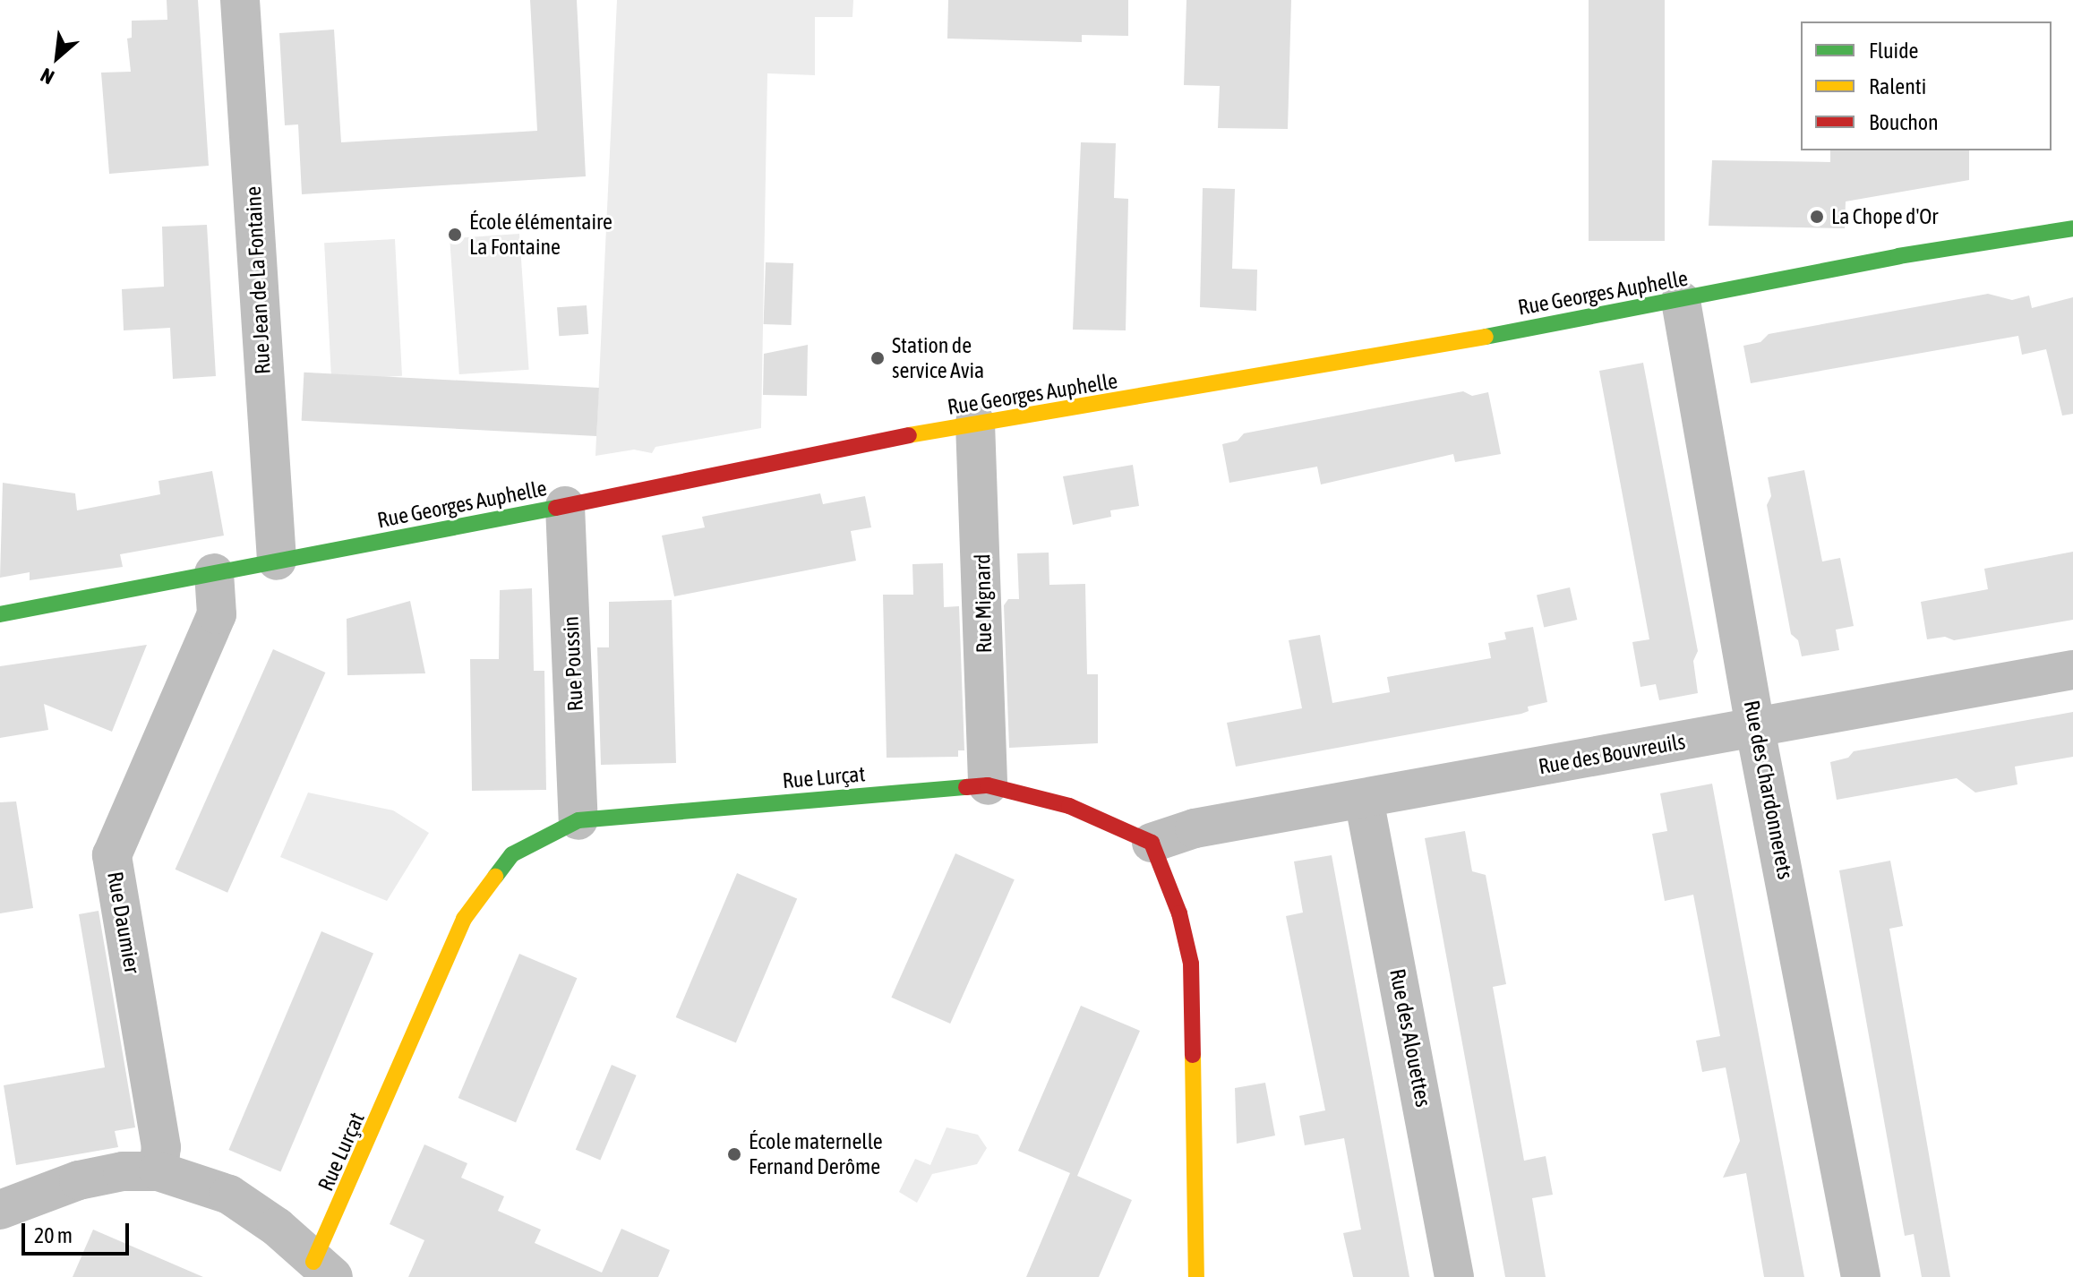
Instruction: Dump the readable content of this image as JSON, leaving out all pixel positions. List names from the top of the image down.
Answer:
{
  "streets": {
    "street": [
      "Rue Jean de La Fontaine",
      "Rue Georges Auphelle",
      "Rue Mignard",
      "Rue Poussin",
      "Rue des Bouvreuils",
      "Rue Lurçat",
      "Rue des Chardonnerets",
      "Rue Daumier",
      "Rue des Alouettes"
    ]
  },
  "crossings": [
    ["Rue Jean de La Fontaine", "Rue Georges Auphelle"],
    ["Rue Georges Auphelle", "Rue Mignard"],
    ["Rue Georges Auphelle", "Rue Poussin"],
    ["Rue Georges Auphelle", "Rue des Chardonnerets"],
    ["Rue Georges Auphelle", "Rue Daumier"],
    ["Rue Mignard", "Rue Lurçat"],
    ["Rue Poussin", "Rue Lurçat"],
    ["Rue des Bouvreuils", "Rue Lurçat"],
    ["Rue des Bouvreuils", "Rue des Chardonnerets"],
    ["Rue des Bouvreuils", "Rue des Alouettes"]
  ],
  "places": [
    "La Chope d'Or",
    "École élémentaire La Fontaine",
    "Station de service Avia",
    "École maternelle Fernand Derôme"
  ],
  "legend": ["Fluide", "Ralenti", "Bouchon"],
  "scale_bar": "20 m",
  "north": "bottom left"
}
